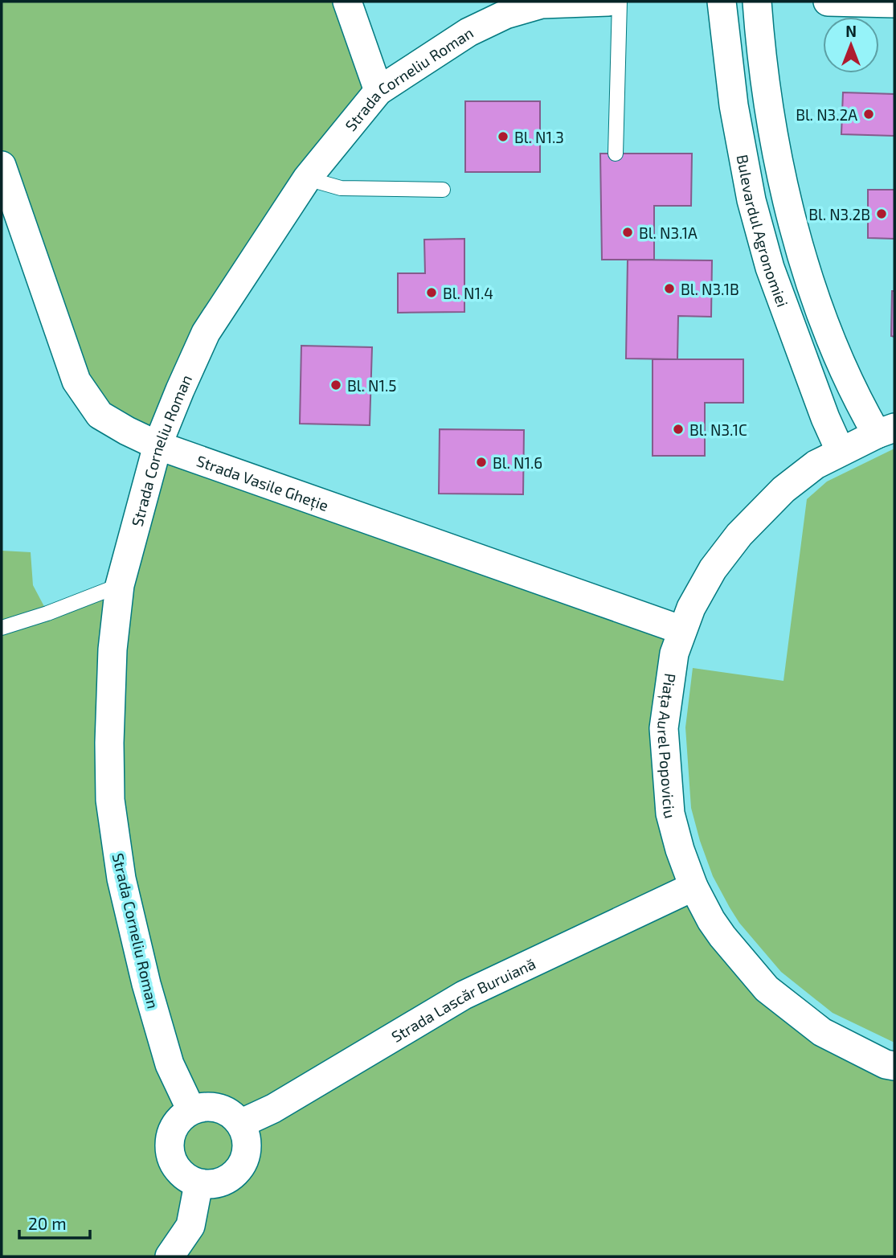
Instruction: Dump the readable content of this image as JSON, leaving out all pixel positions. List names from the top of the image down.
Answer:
{
  "streets": {
    "street": [
      "Strada Corneliu Roman",
      "Bulevardul Agronomiei",
      "Strada Vasile Gheție",
      "Piața Aurel Popoviciu",
      "Strada Lascăr Buruiană"
    ]
  },
  "crossings": [
    ["Strada Corneliu Roman", "Strada Vasile Gheție"],
    ["Strada Corneliu Roman", "Strada Lascăr Buruiană"],
    ["Bulevardul Agronomiei", "Piața Aurel Popoviciu"],
    ["Strada Vasile Gheție", "Piața Aurel Popoviciu"],
    ["Piața Aurel Popoviciu", "Strada Lascăr Buruiană"]
  ],
  "places": [
    "Bl. N3.2A",
    "Bl. N1.3",
    "Bl. N3.2B",
    "Bl. N3.1A",
    "Bl. N3.1B",
    "Bl. N1.4",
    "Bl. N1.5",
    "Bl. N3.1C",
    "Bl. N1.6"
  ],
  "scale_bar": "20 m",
  "north": "top"
}
